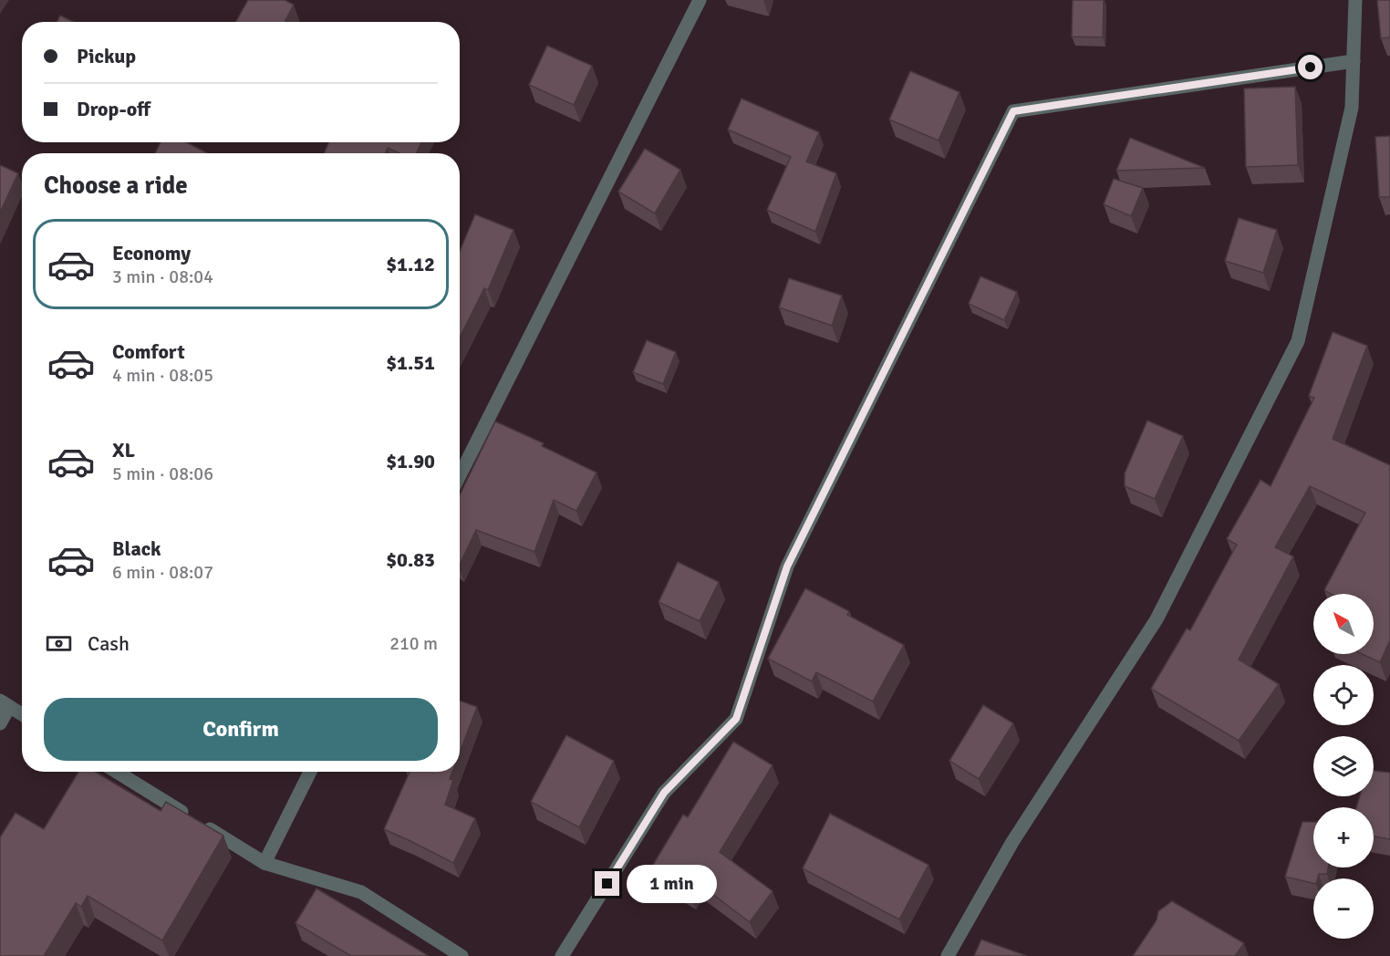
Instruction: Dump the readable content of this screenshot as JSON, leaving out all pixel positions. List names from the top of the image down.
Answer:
{
  "north": "top left",
  "page": {
    "banner": ["Pickup", "Drop-off"],
    "heading": "Choose a ride",
    "list": [
      {
        "name": "Economy",
        "note": "3 min · 08:04",
        "value": "$1.12"
      },
      {
        "name": "Comfort",
        "note": "4 min · 08:05",
        "value": "$1.51"
      },
      {
        "name": "XL",
        "note": "5 min · 08:06",
        "value": "$1.90"
      },
      {
        "name": "Black",
        "note": "6 min · 08:07",
        "value": "$0.83"
      }
    ],
    "map_buttons": ["+", "−"],
    "pay": ["Cash", "210 m"],
    "buttons": "Confirm",
    "bubble": "1 min"
  }
}
